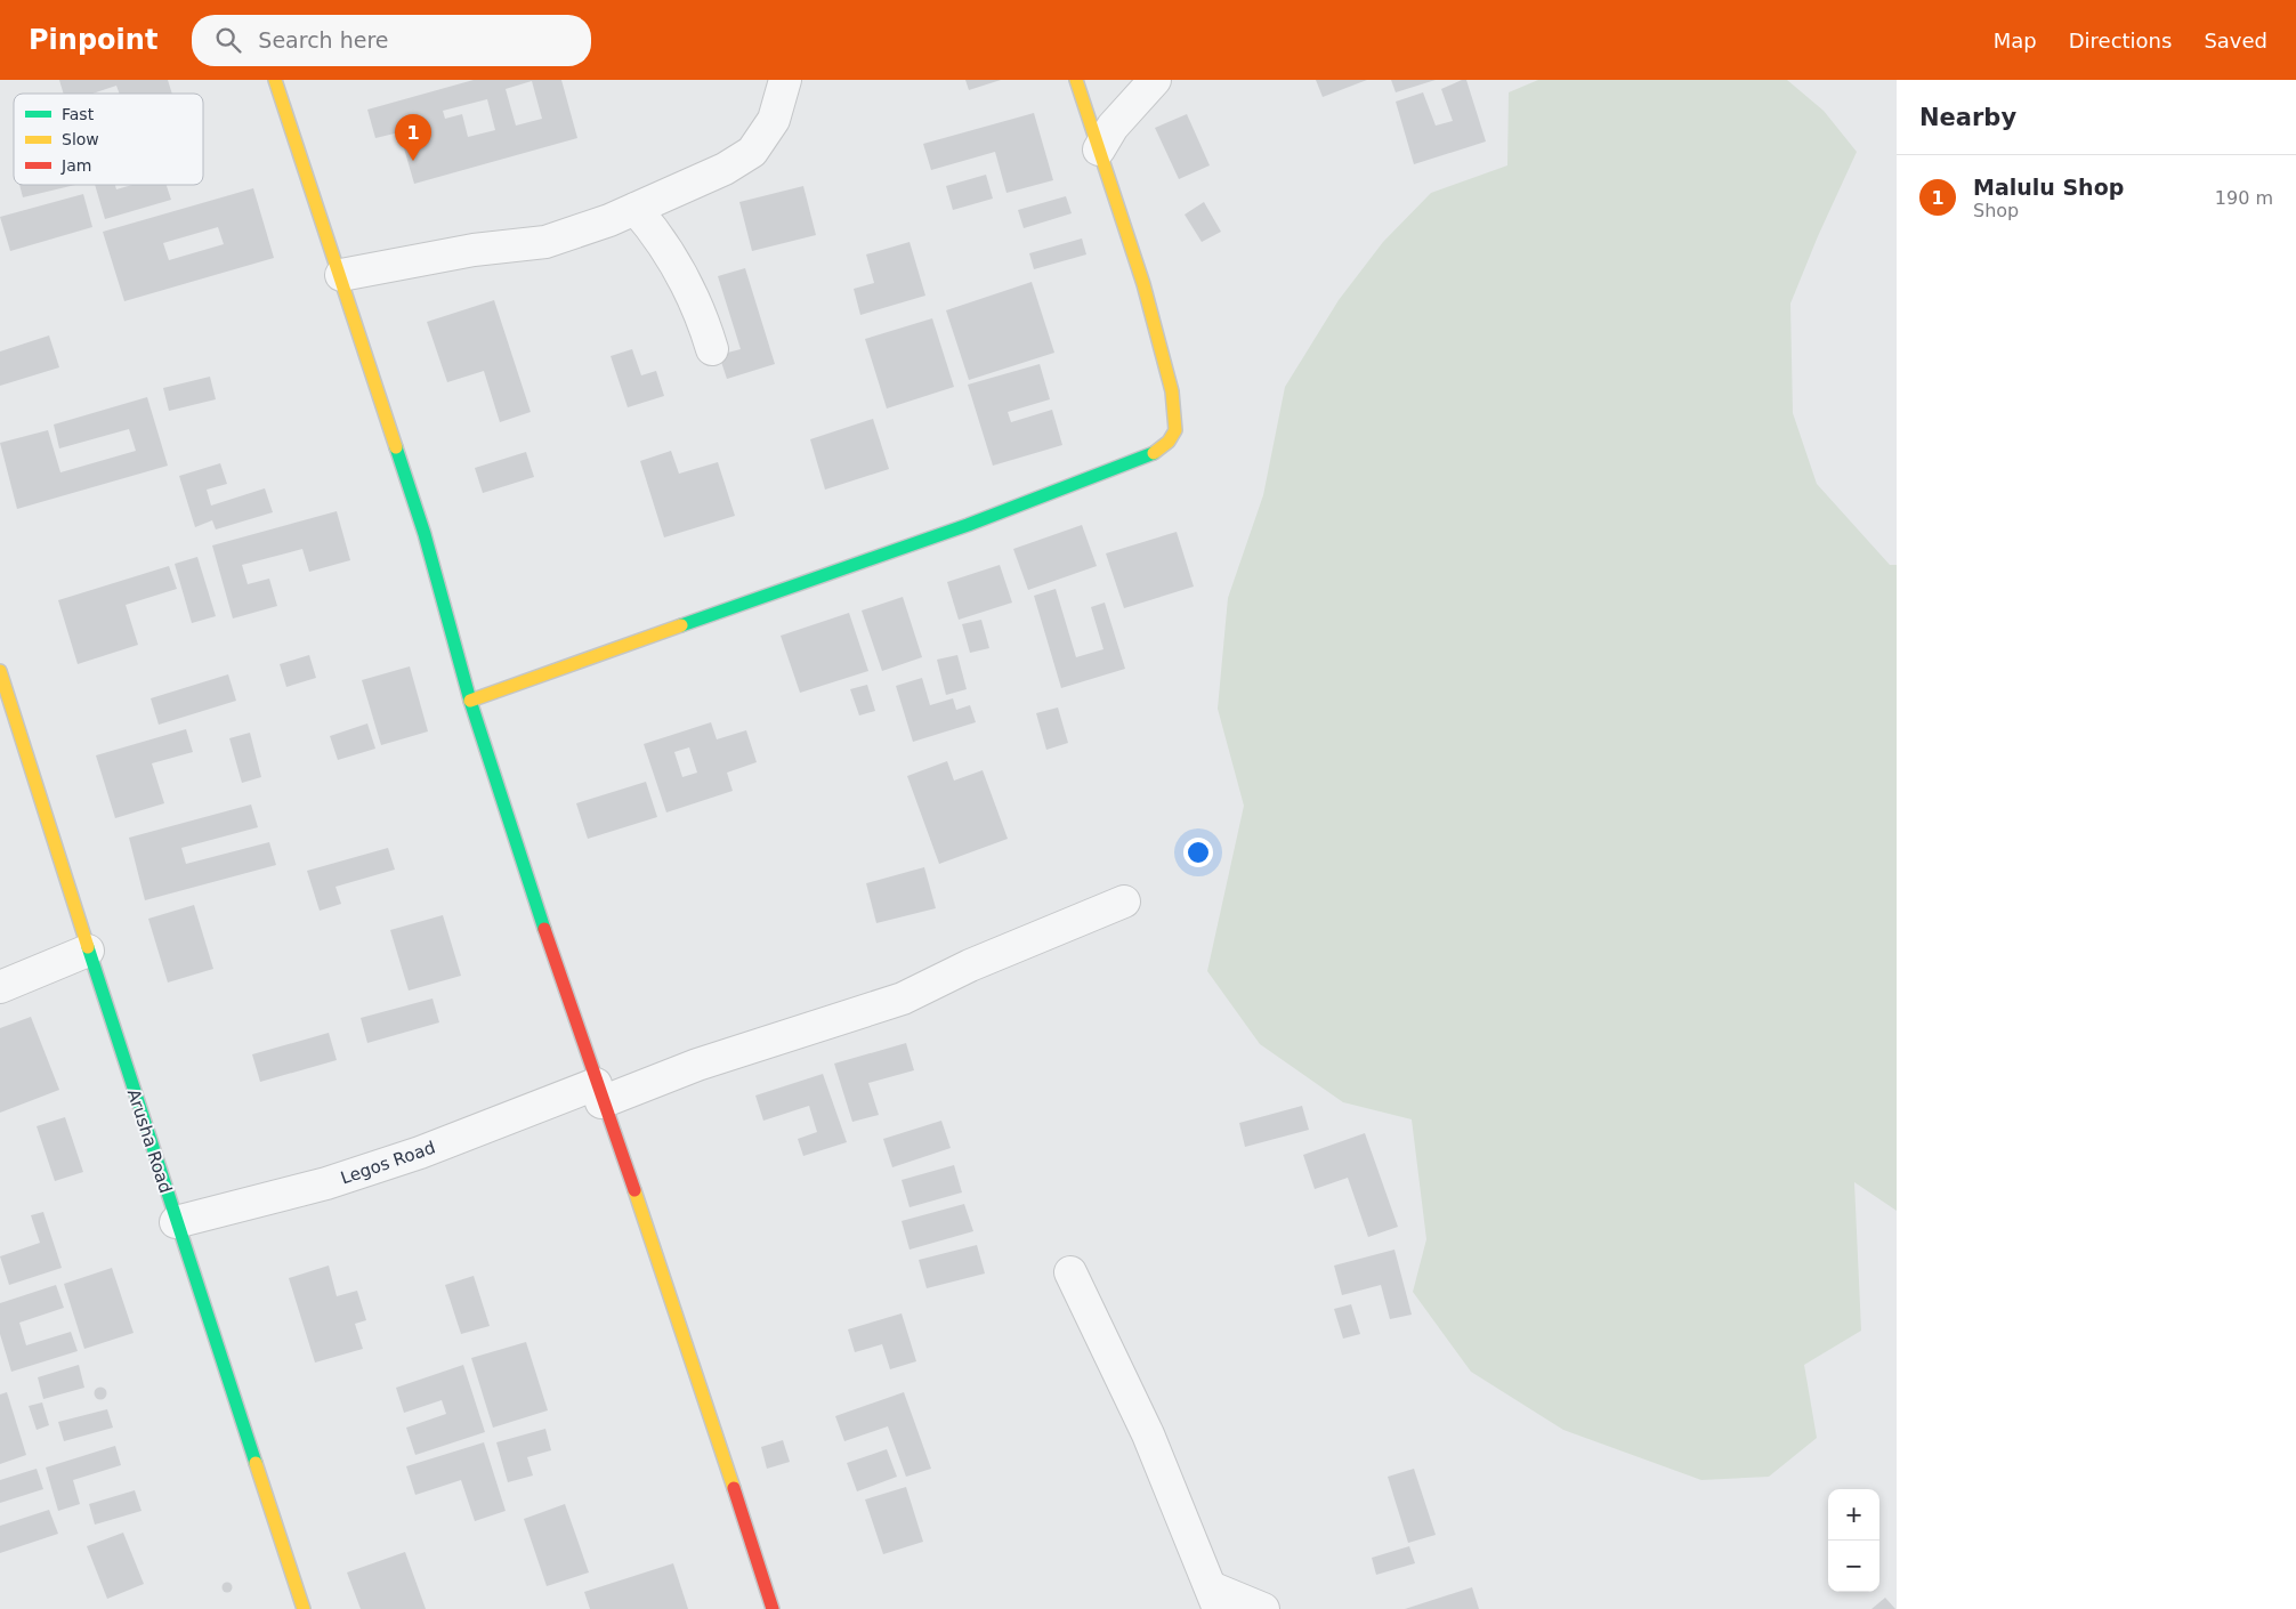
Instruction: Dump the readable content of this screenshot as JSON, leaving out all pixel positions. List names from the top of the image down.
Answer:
{
  "streets": {
    "street": ["Arusha Road", "Legos Road"]
  },
  "crossings": [
    ["Arusha Road", "Legos Road"]
  ],
  "legend": ["Fast", "Slow", "Jam"],
  "page": {
    "header": "Pinpoint",
    "search": "Search here",
    "nav": ["Map", "Directions", "Saved"],
    "heading": "Nearby",
    "pins": "1",
    "list": [
      {
        "mark": "1",
        "name": "Malulu Shop",
        "note": "Shop",
        "value": "190 m"
      }
    ],
    "map_buttons": ["+", "−"]
  }
}
